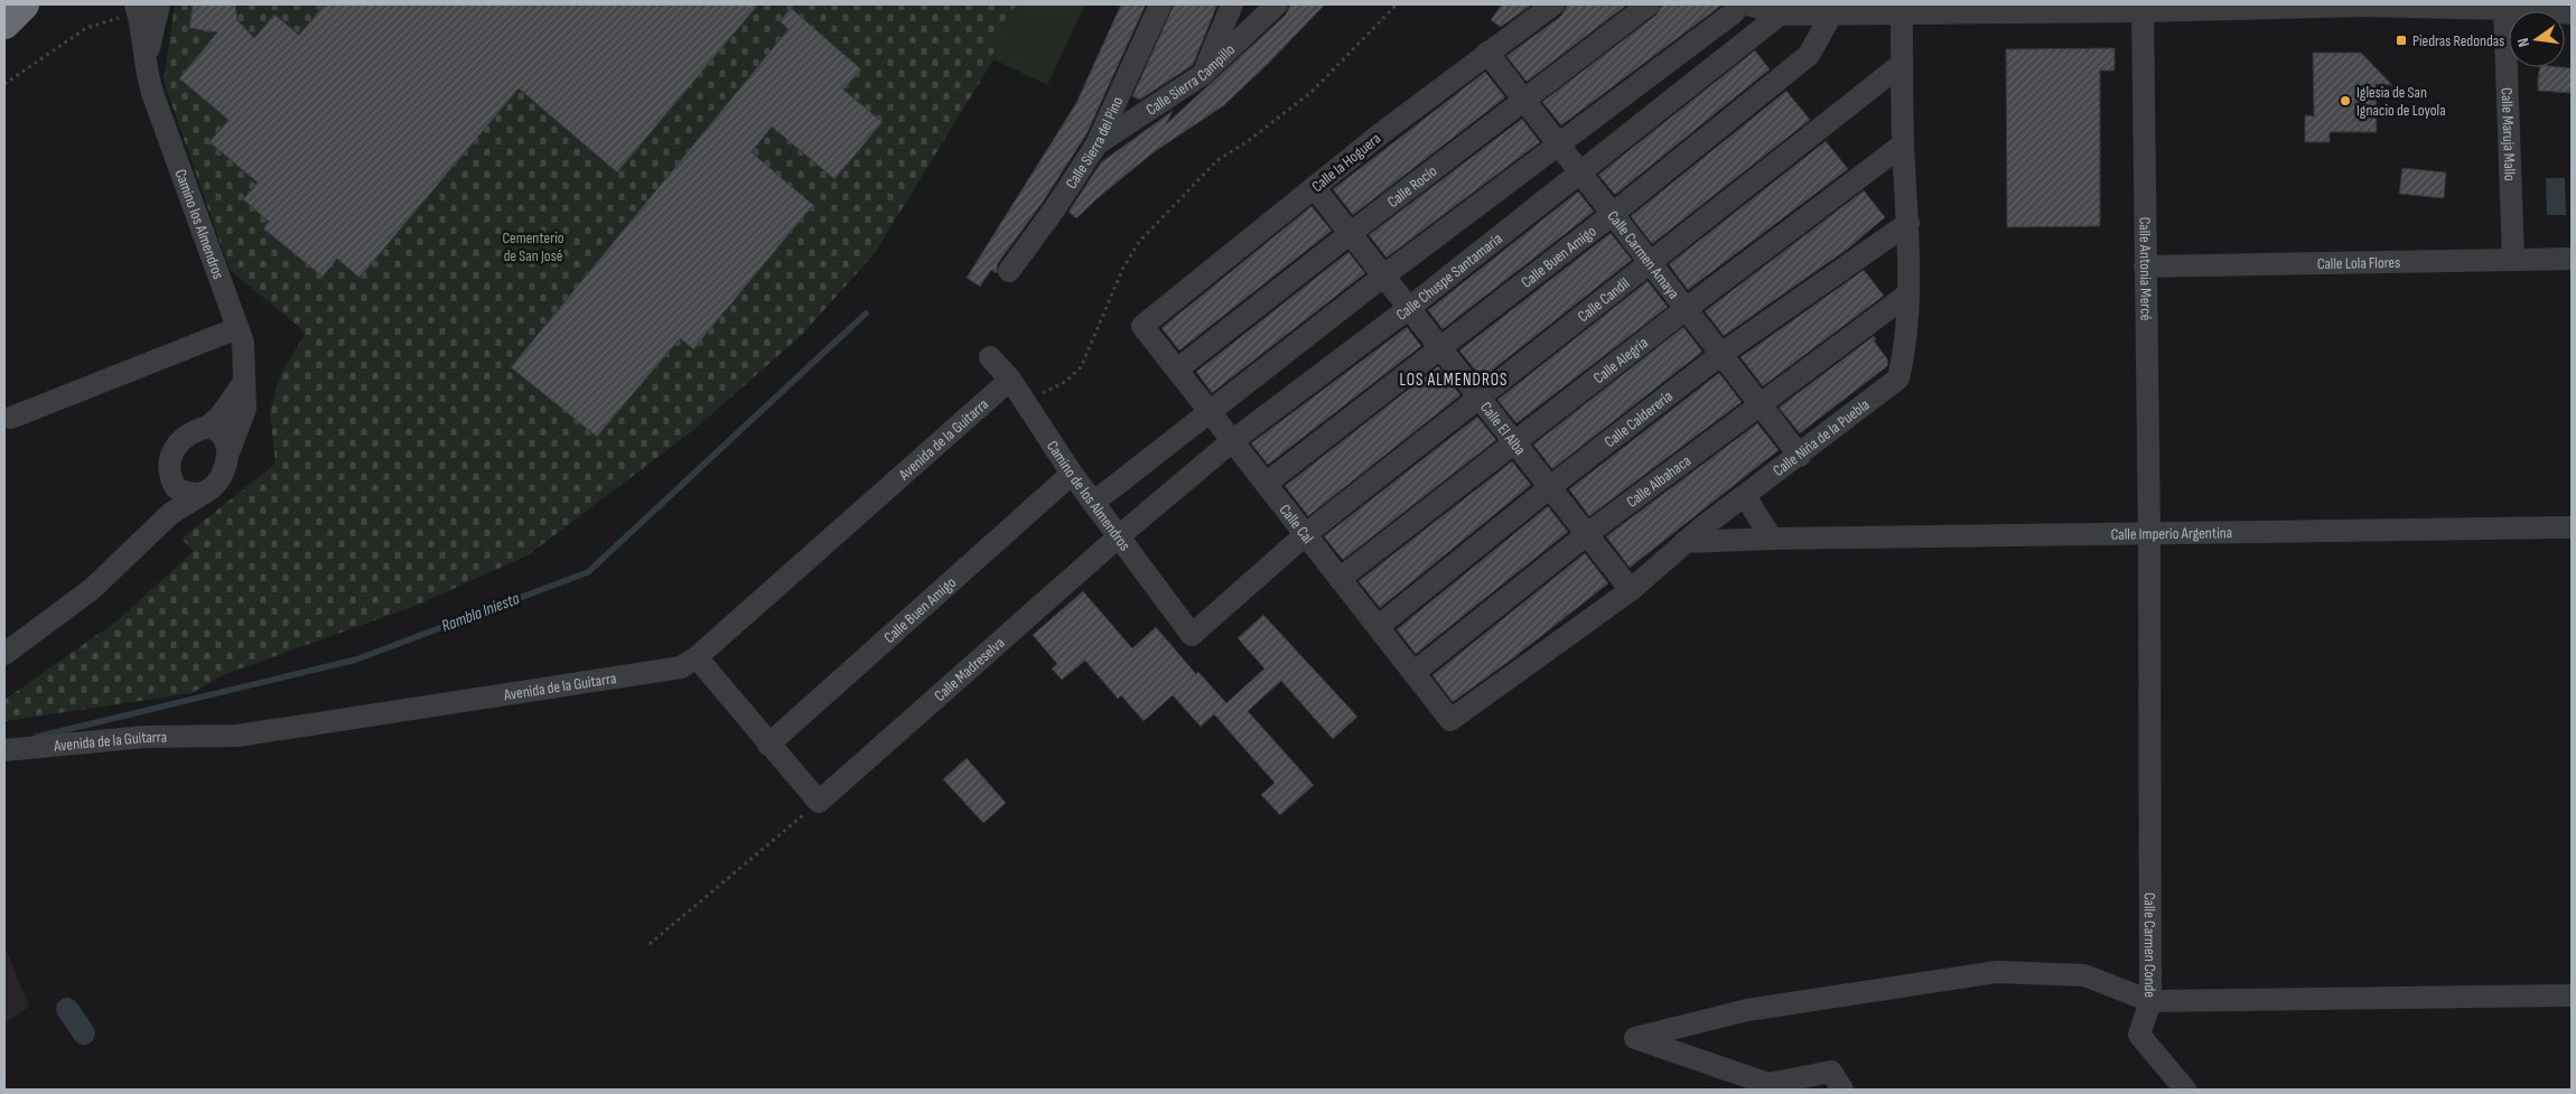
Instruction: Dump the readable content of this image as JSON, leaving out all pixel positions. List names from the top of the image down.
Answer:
{
  "streets": {
    "street": [
      "Calle Sierra Campillo",
      "Calle Maruja Mallo",
      "Calle Sierra del Pino",
      "Calle la Hoguera",
      "Calle Rocío",
      "Camino los Almendros",
      "Calle Carmen Amaya",
      "Calle Buen Amigo",
      "Calle Lola Flores",
      "Calle Antonia Mercé",
      "Calle Chuspe Santamaría",
      "Calle Candil",
      "Calle Alegría",
      "Calle Calderería",
      "Calle El Alba",
      "Calle Niña de la Puebla",
      "Avenida de la Guitarra",
      "Calle Albahaca",
      "Camino de los Almendros",
      "Calle Cal",
      "Calle Imperio Argentina",
      "Calle Madreselva",
      "Calle Carmen Conde"
    ]
  },
  "crossings": [
    ["Calle Sierra Campillo", "Calle Sierra del Pino"],
    ["Calle Maruja Mallo", "Calle Lola Flores"],
    ["Calle la Hoguera", "Calle Carmen Amaya"],
    ["Calle la Hoguera", "Calle El Alba"],
    ["Calle la Hoguera", "Calle Cal"],
    ["Calle Rocío", "Calle Carmen Amaya"],
    ["Calle Rocío", "Calle El Alba"],
    ["Calle Rocío", "Calle Cal"],
    ["Calle Carmen Amaya", "Calle Buen Amigo"],
    ["Calle Carmen Amaya", "Calle Chuspe Santamaría"],
    ["Calle Carmen Amaya", "Calle Candil"],
    ["Calle Carmen Amaya", "Calle Alegría"],
    ["Calle Carmen Amaya", "Calle Calderería"],
    ["Calle Carmen Amaya", "Calle Niña de la Puebla"],
    ["Calle Carmen Amaya", "Calle Albahaca"],
    ["Calle Buen Amigo", "Calle El Alba"],
    ["Calle Buen Amigo", "Camino de los Almendros"],
    ["Calle Buen Amigo", "Calle Cal"],
    ["Calle Lola Flores", "Calle Antonia Mercé"],
    ["Calle Antonia Mercé", "Calle Imperio Argentina"],
    ["Calle Antonia Mercé", "Calle Carmen Conde"],
    ["Calle Chuspe Santamaría", "Calle El Alba"],
    ["Calle Chuspe Santamaría", "Camino de los Almendros"],
    ["Calle Chuspe Santamaría", "Calle Cal"],
    ["Calle Chuspe Santamaría", "Calle Madreselva"],
    ["Calle Candil", "Calle El Alba"],
    ["Calle Candil", "Calle Niña de la Puebla"],
    ["Calle Candil", "Camino de los Almendros"],
    ["Calle Candil", "Calle Cal"],
    ["Calle Alegría", "Calle El Alba"],
    ["Calle Alegría", "Calle Niña de la Puebla"],
    ["Calle Alegría", "Calle Cal"],
    ["Calle Calderería", "Calle El Alba"],
    ["Calle Calderería", "Calle Niña de la Puebla"],
    ["Calle Calderería", "Calle Cal"],
    ["Calle El Alba", "Calle Niña de la Puebla"],
    ["Calle El Alba", "Calle Albahaca"],
    ["Calle Niña de la Puebla", "Calle Albahaca"],
    ["Calle Niña de la Puebla", "Calle Cal"],
    ["Calle Niña de la Puebla", "Calle Imperio Argentina"],
    ["Avenida de la Guitarra", "Camino de los Almendros"],
    ["Calle Albahaca", "Calle Cal"],
    ["Camino de los Almendros", "Calle Madreselva"],
    ["Calle Imperio Argentina", "Calle Carmen Conde"]
  ],
  "districts": ["LOS ALMENDROS"],
  "water": ["Rambla Iniesta"],
  "parks": ["Cementerio de San José"],
  "places": {
    "transit": ["Piedras Redondas"],
    "other": ["Iglesia de San Ignacio de Loyola"]
  },
  "north": "left"
}
